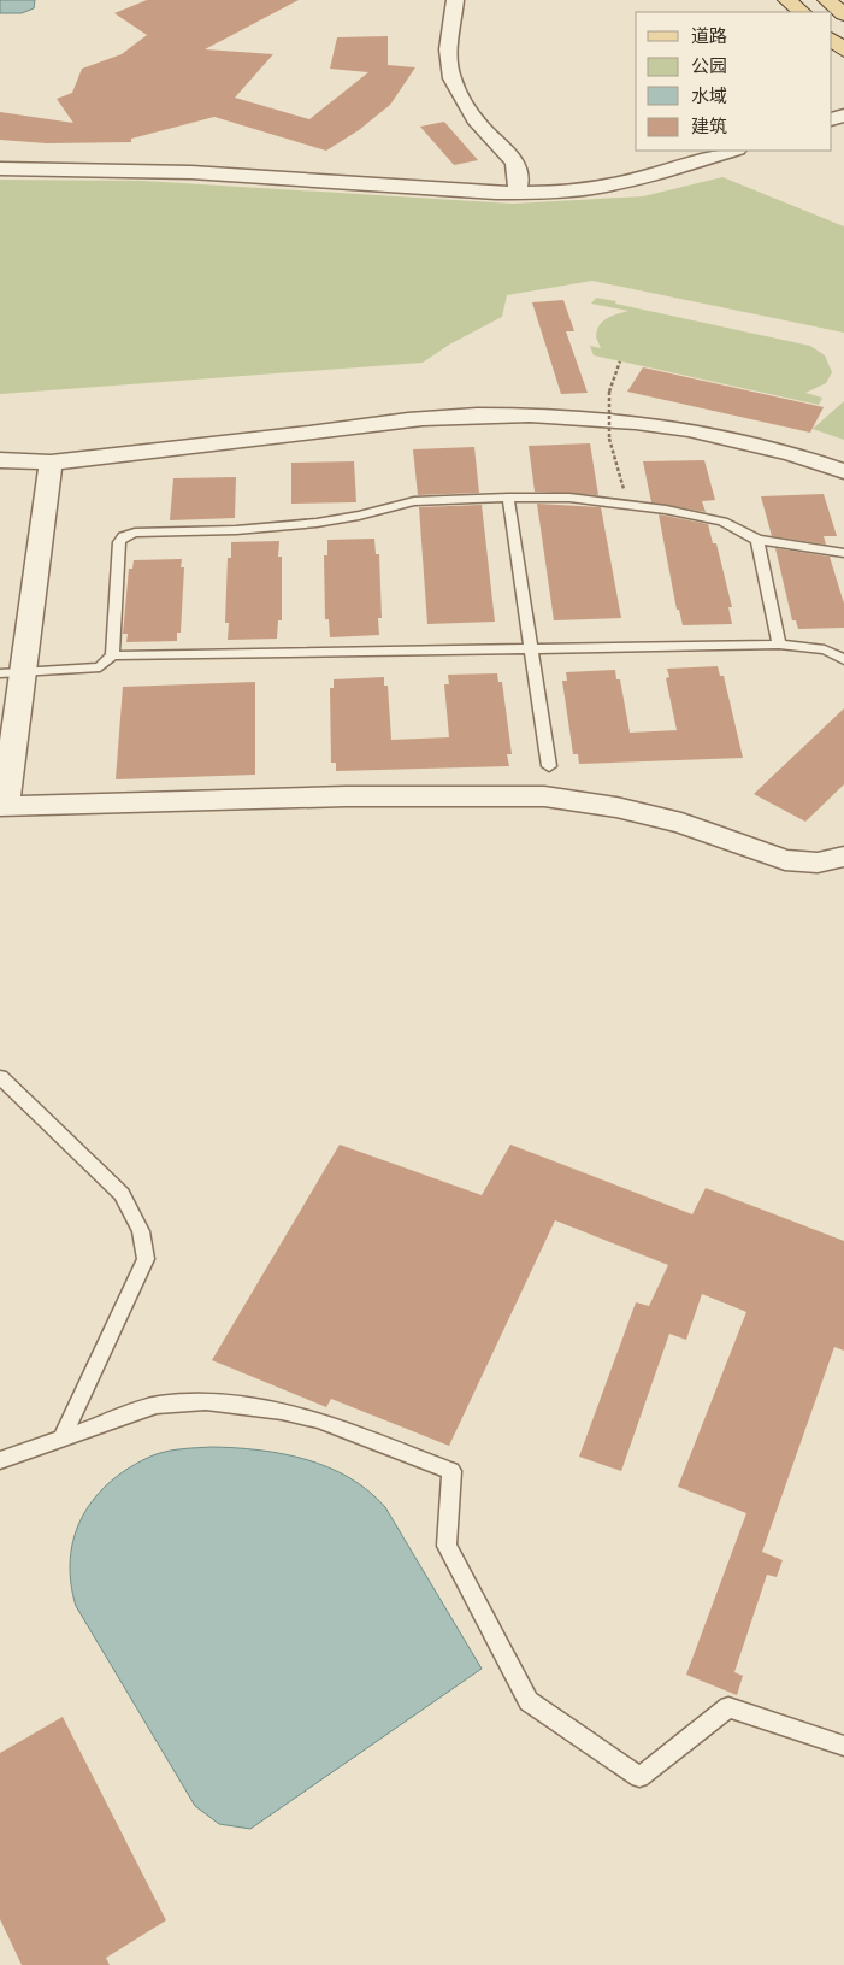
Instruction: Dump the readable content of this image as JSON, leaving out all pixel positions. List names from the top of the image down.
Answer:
{
  "legend": [
    "道路",
    "公园",
    "水域",
    "建筑"
  ]
}
